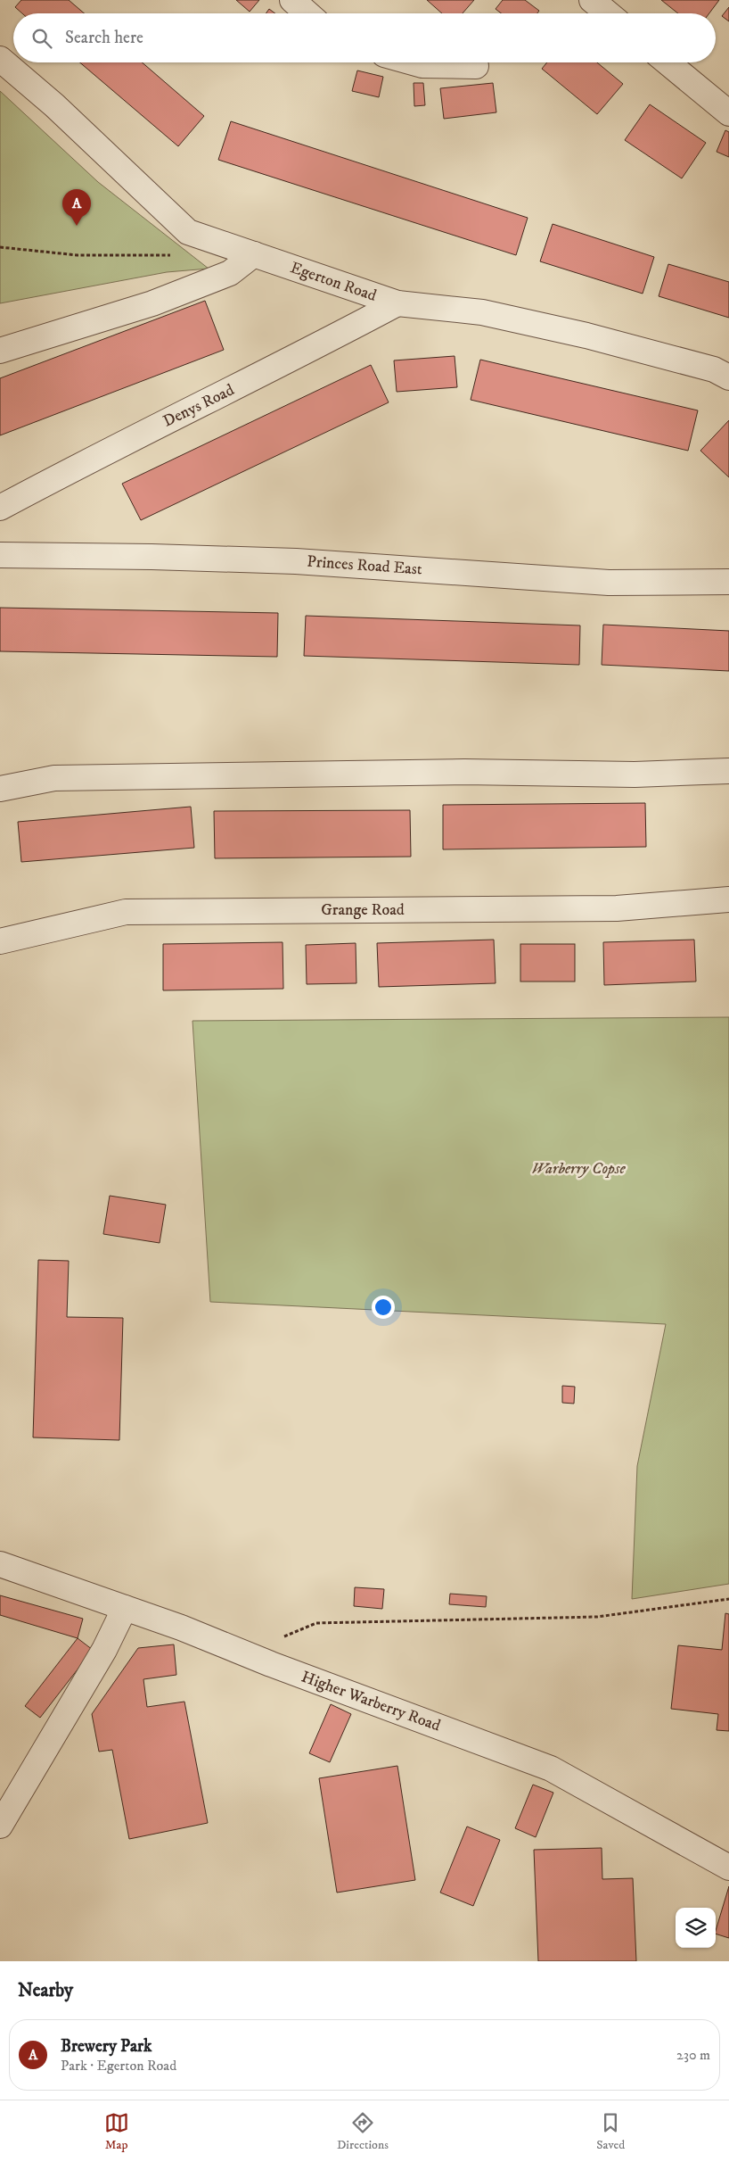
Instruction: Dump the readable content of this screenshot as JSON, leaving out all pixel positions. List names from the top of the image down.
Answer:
{
  "streets": {
    "street": [
      "Egerton Road",
      "Denys Road",
      "Princes Road East",
      "Grange Road",
      "Higher Warberry Road"
    ]
  },
  "crossings": [
    ["Egerton Road", "Denys Road"]
  ],
  "parks": ["Warberry Copse"],
  "page": {
    "search": "Search here",
    "pins": "A",
    "heading": "Nearby",
    "list": [
      {
        "mark": "A",
        "name": "Brewery Park",
        "note": "Park · Egerton Road",
        "value": "230 m"
      }
    ],
    "nav": ["Map", "Directions", "Saved"]
  }
}
